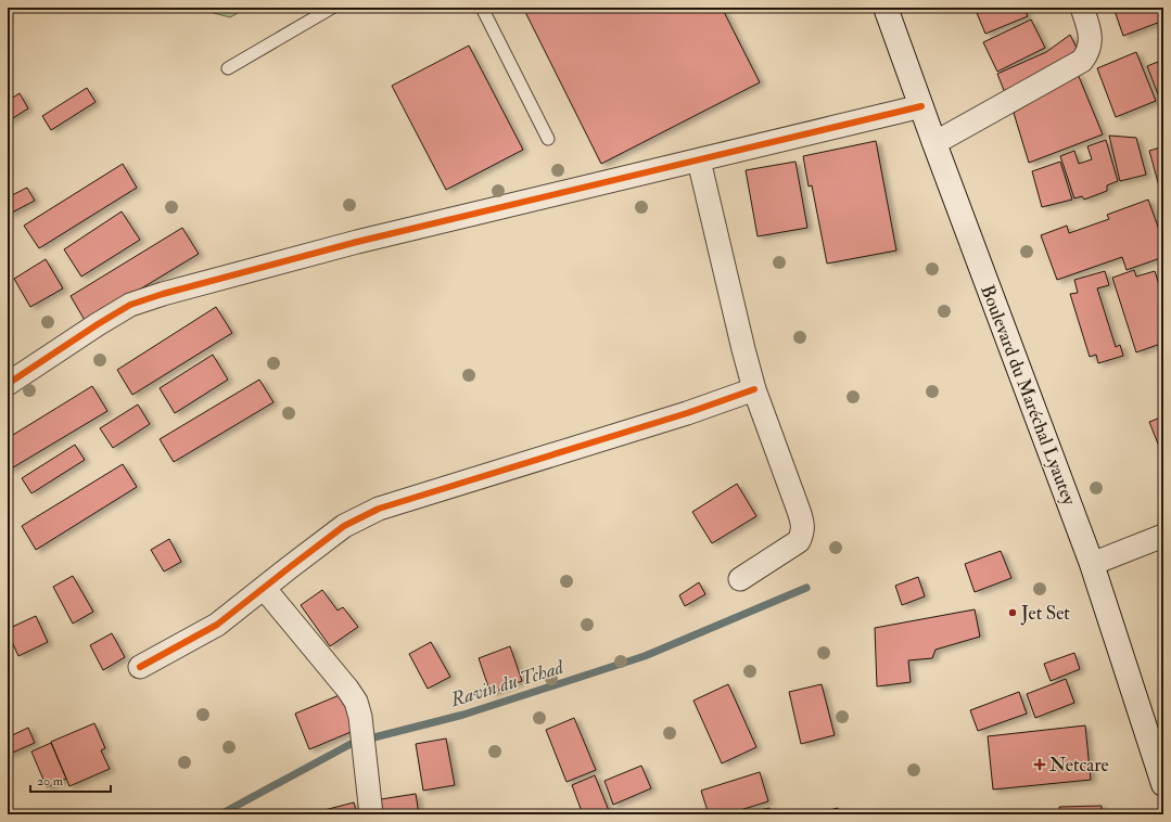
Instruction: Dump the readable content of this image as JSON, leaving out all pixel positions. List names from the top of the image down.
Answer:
{
  "streets": {
    "main road": ["Boulevard du Maréchal Lyautey"]
  },
  "water": ["Ravin du Tchad"],
  "places": {
    "other": ["Jet Set"],
    "health": ["Netcare"]
  },
  "scale_bar": "20 m"
}
